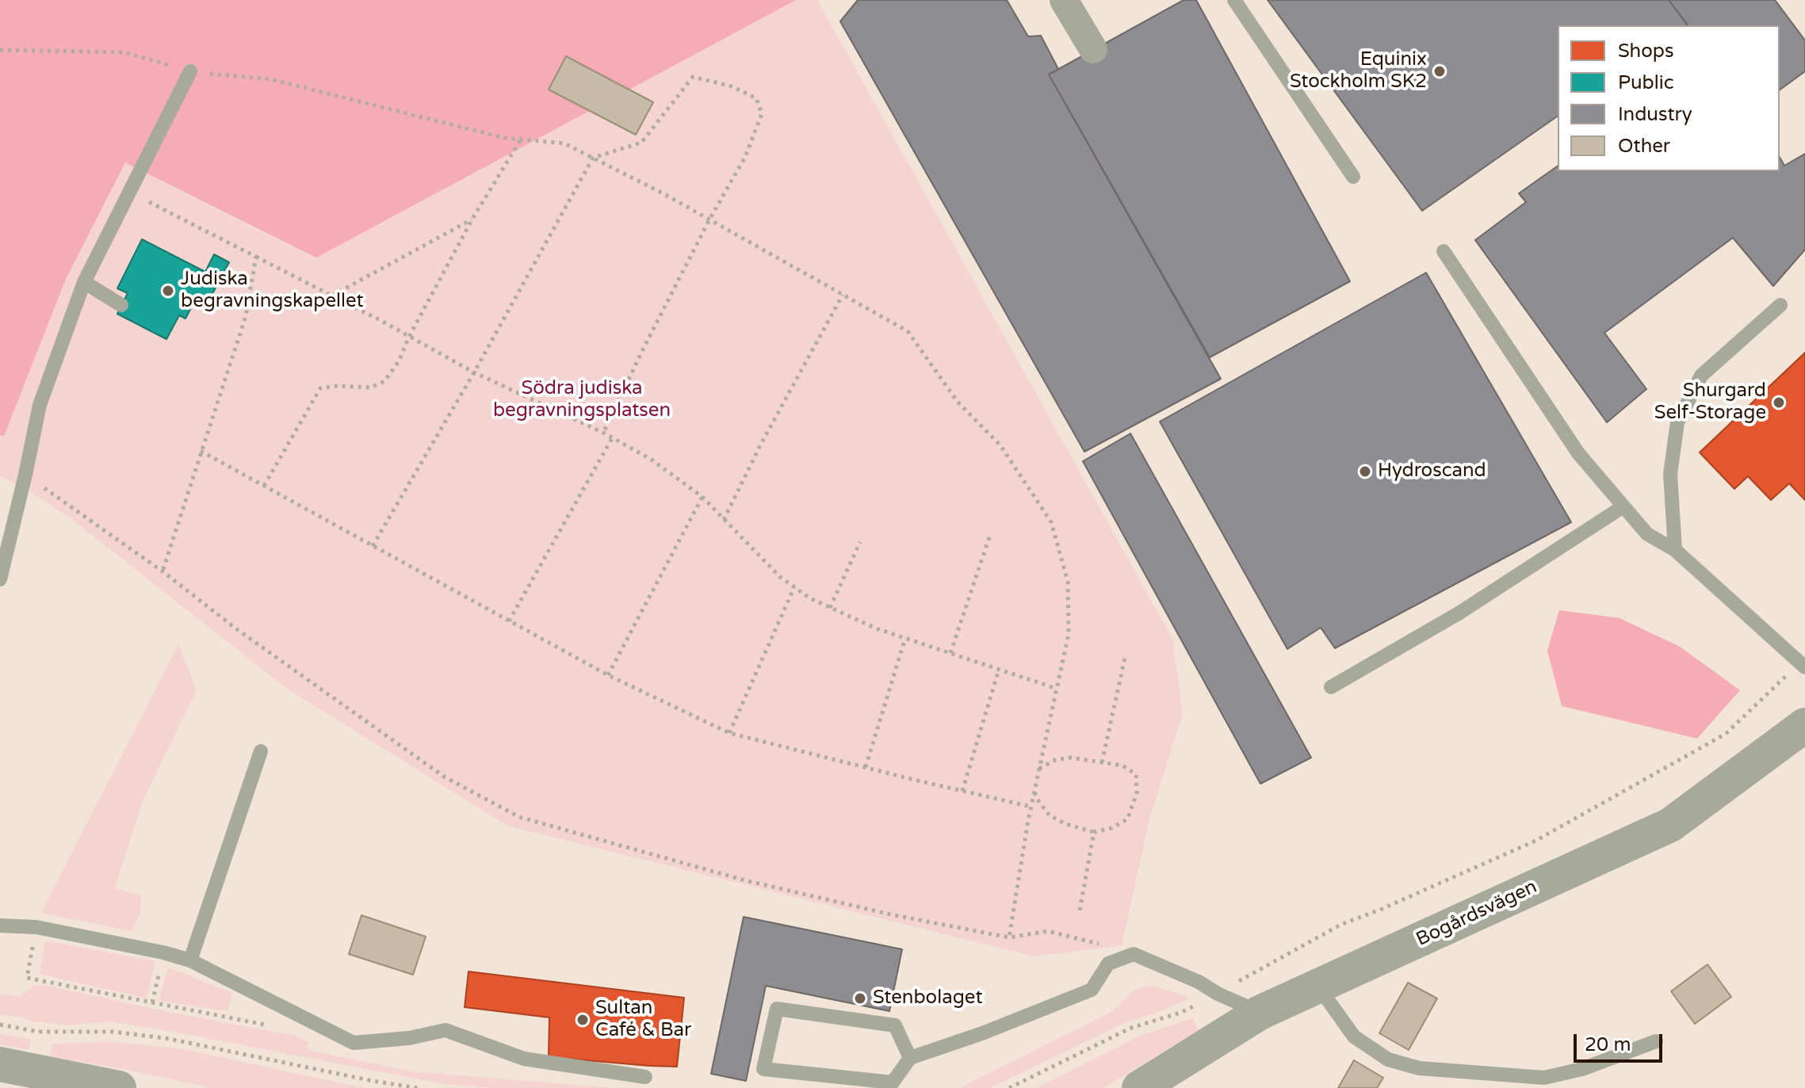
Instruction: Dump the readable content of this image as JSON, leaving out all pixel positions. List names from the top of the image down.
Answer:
{
  "streets": {
    "street": ["Bogårdsvägen"]
  },
  "parks": ["Södra judiska begravningsplatsen"],
  "places": [
    "Equinix Stockholm SK2",
    "Judiska begravningskapellet",
    "Shurgard Self-Storage",
    "Hydroscand",
    "Stenbolaget",
    "Sultan Café & Bar"
  ],
  "legend": [
    "Shops",
    "Public",
    "Industry",
    "Other"
  ],
  "scale_bar": "20 m"
}
